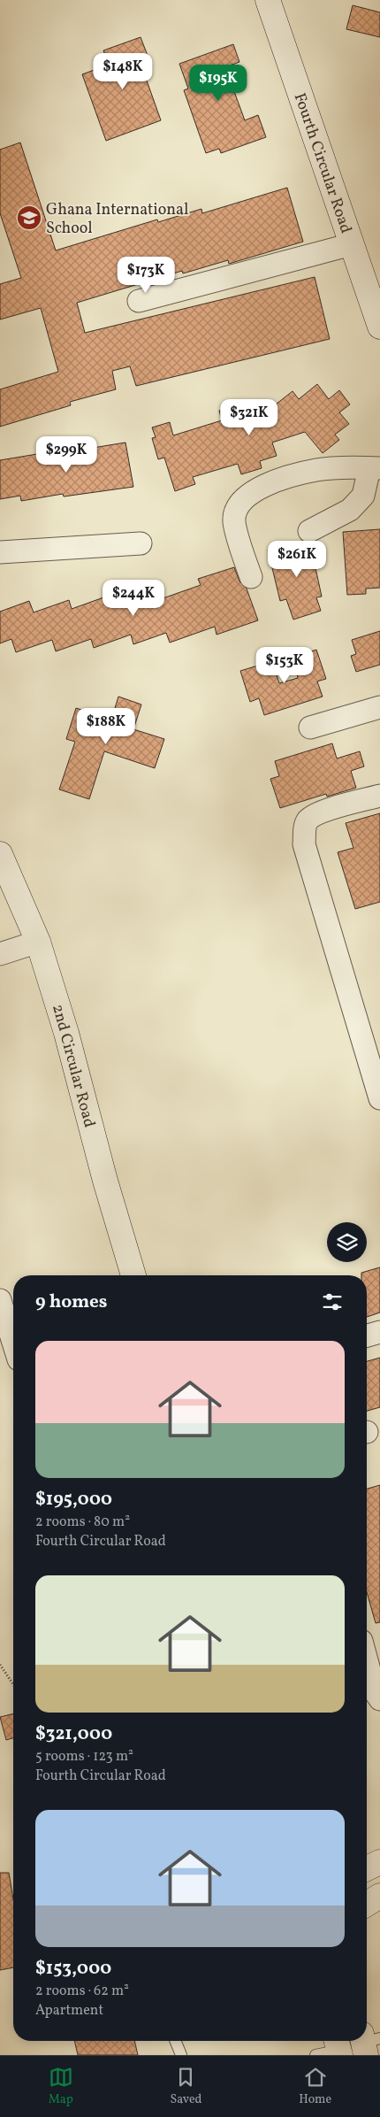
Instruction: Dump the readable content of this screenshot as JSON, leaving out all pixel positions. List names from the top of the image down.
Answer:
{
  "streets": {
    "street": ["Fourth Circular Road", "2nd Circular Road"]
  },
  "places": {
    "school or university": ["Ghana International School"]
  },
  "page": {
    "price": [
      "$148K",
      "$195K",
      "$173K",
      "$321K",
      "$299K",
      "$261K",
      "$244K",
      "$153K",
      "$188K"
    ],
    "heading": "9 homes",
    "list": [
      {
        "name": "$195,000",
        "note": "2 rooms · 80 m² · Fourth Circular Road"
      },
      {
        "name": "$321,000",
        "note": "5 rooms · 123 m² · Fourth Circular Road"
      },
      {
        "name": "$153,000",
        "note": "2 rooms · 62 m² · Apartment"
      }
    ],
    "tabs": ["Map", "Saved", "Home"]
  }
}
